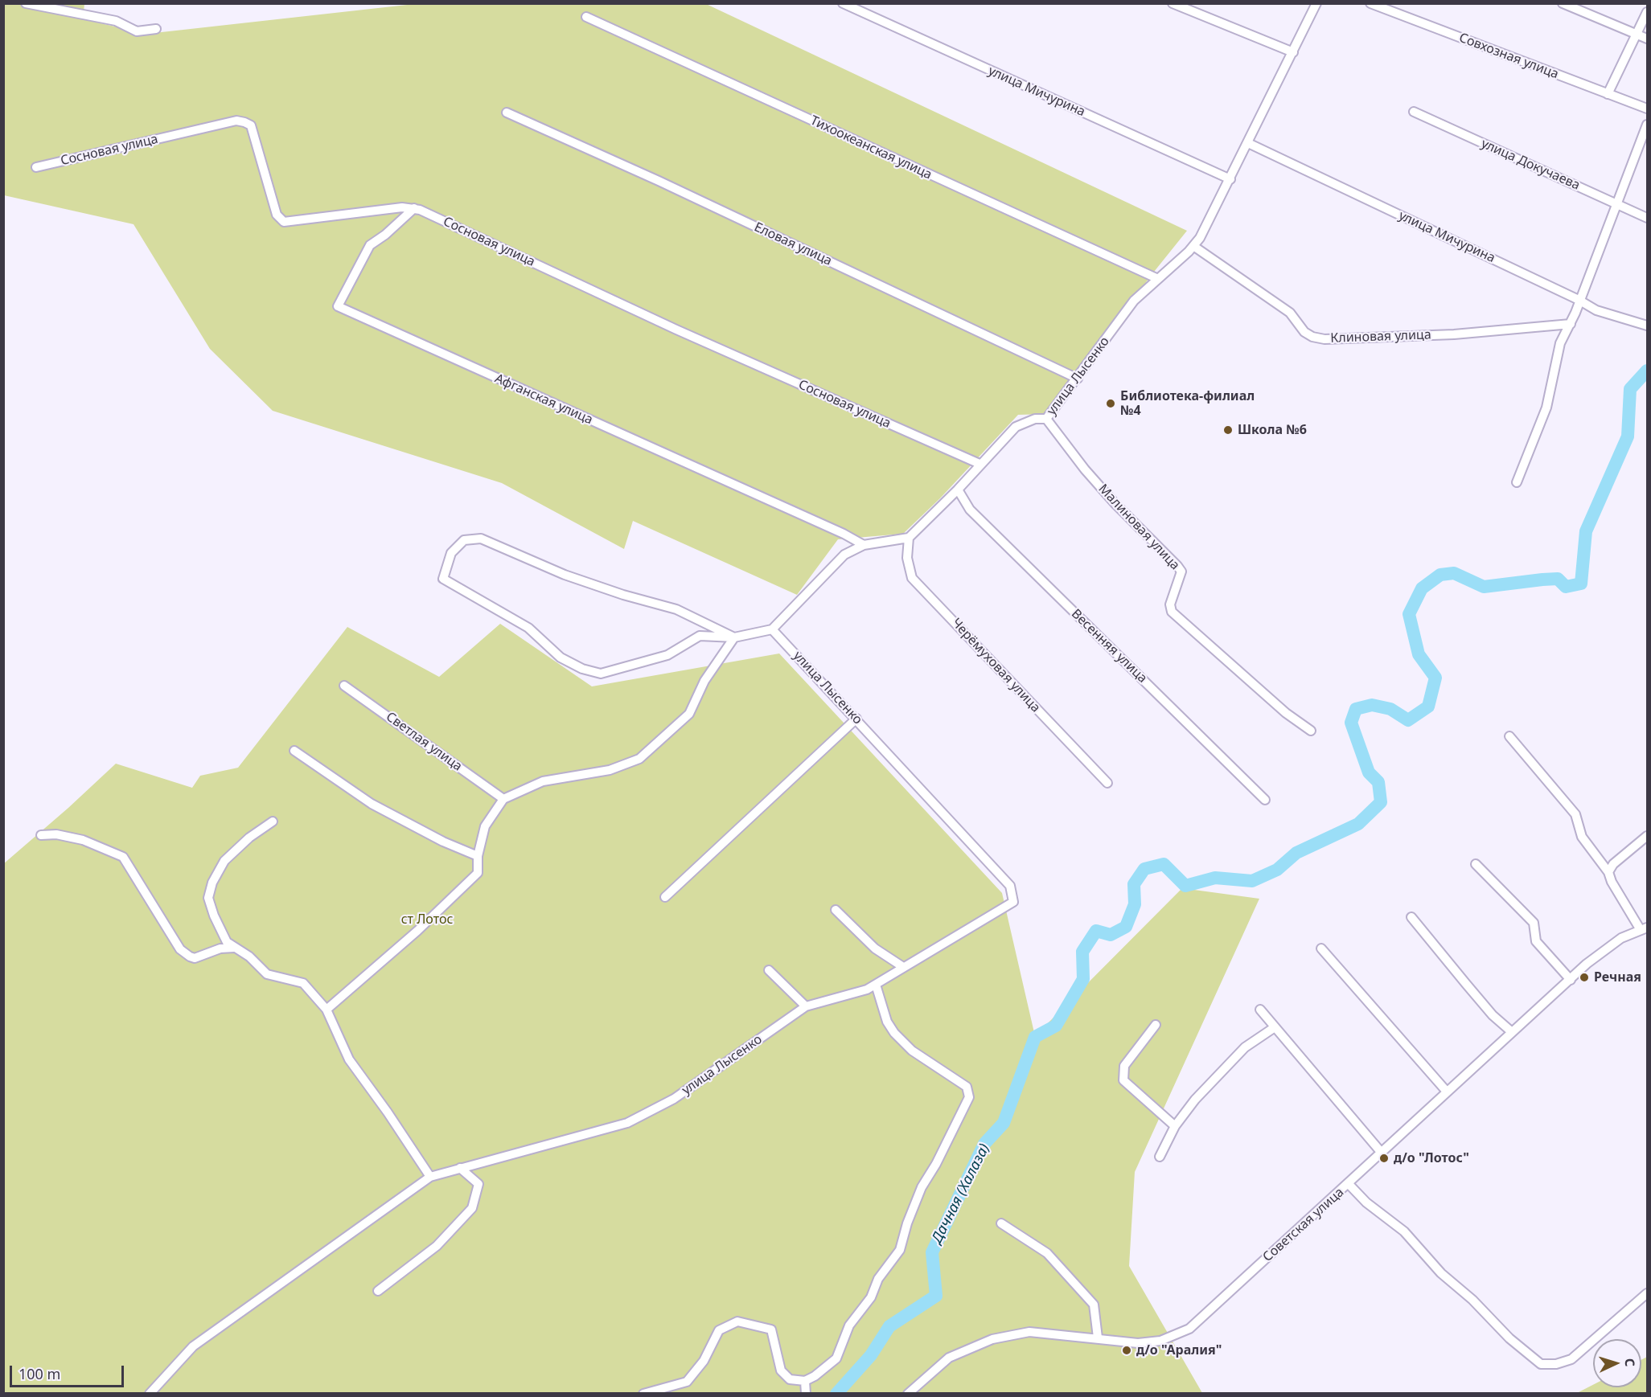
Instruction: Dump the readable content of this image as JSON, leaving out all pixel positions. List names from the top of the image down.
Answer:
{
  "streets": {
    "street": [
      "Совхозная улица",
      "улица Мичурина",
      "Тихоокеанская улица",
      "Сосновая улица",
      "улица Докучаева",
      "Еловая улица",
      "Клиновая улица",
      "улица Лысенко",
      "Афганская улица",
      "Малиновая улица",
      "Весенняя улица",
      "Черёмуховая улица",
      "Светлая улица",
      "Советская улица"
    ]
  },
  "crossings": [
    ["улица Мичурина", "улица Лысенко"],
    ["Тихоокеанская улица", "улица Лысенко"],
    ["Сосновая улица", "улица Лысенко"],
    ["Сосновая улица", "Афганская улица"],
    ["Еловая улица", "улица Лысенко"],
    ["Клиновая улица", "улица Лысенко"],
    ["улица Лысенко", "Малиновая улица"],
    ["улица Лысенко", "Весенняя улица"],
    ["улица Лысенко", "Черёмуховая улица"]
  ],
  "water": ["Дачная (Халаза)"],
  "parks": ["ст Лотос"],
  "places": [
    "Библиотека-филиал №4",
    "Школа №6",
    "Речная",
    "д/о \"Лотос\"",
    "д/о \"Аралия\""
  ],
  "scale_bar": "100 m",
  "north": "right"
}
